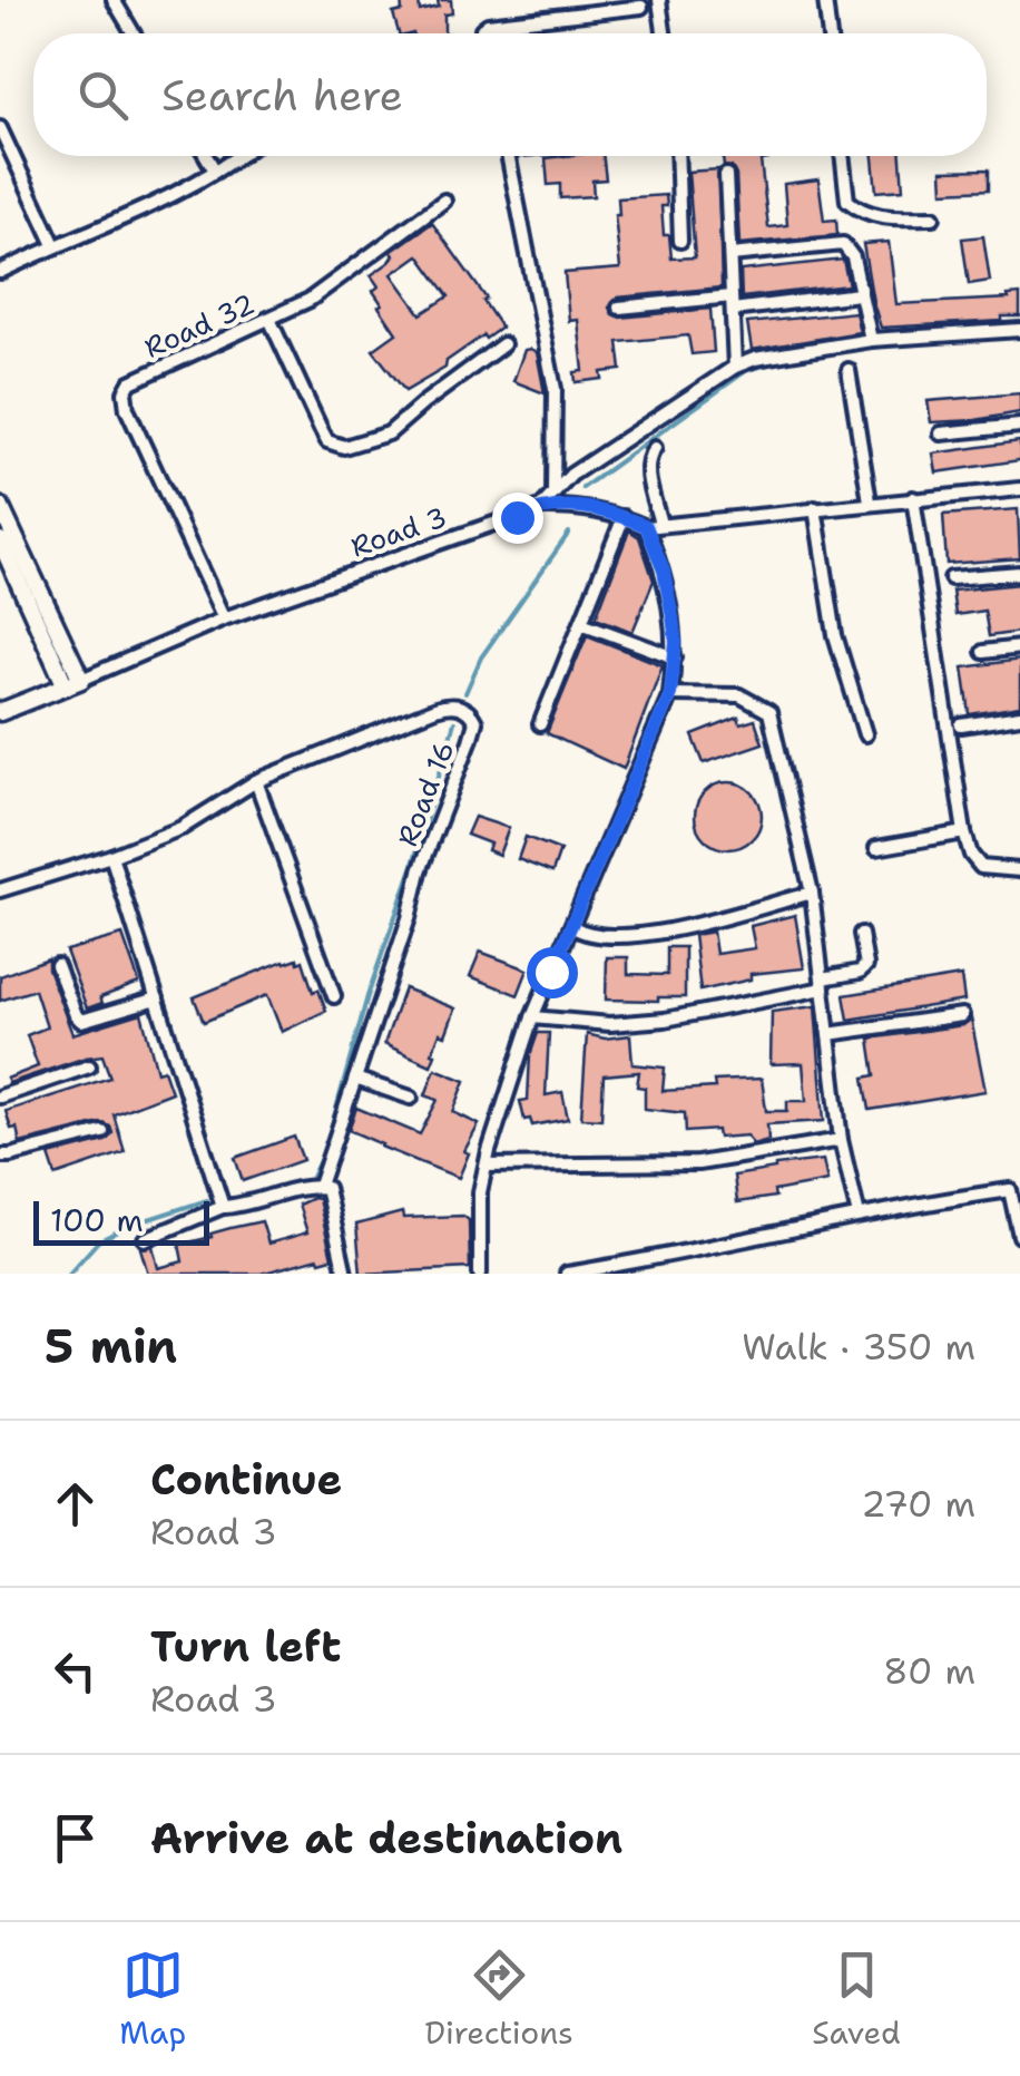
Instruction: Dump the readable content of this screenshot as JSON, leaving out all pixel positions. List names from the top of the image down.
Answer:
{
  "streets": {
    "street": ["Road 32", "Road 3", "Road 16"]
  },
  "crossings": [
    ["Road 32", "Road 3"]
  ],
  "scale_bar": "100 m",
  "page": {
    "search": "Search here",
    "scale": "100 m",
    "heading": ["5 min", "Walk · 350 m"],
    "list": [
      ["Continue", "Road 3", "270 m"],
      ["Turn left", "Road 3", "80 m"],
      "Arrive at destination"
    ],
    "nav": ["Map", "Directions", "Saved"]
  }
}
